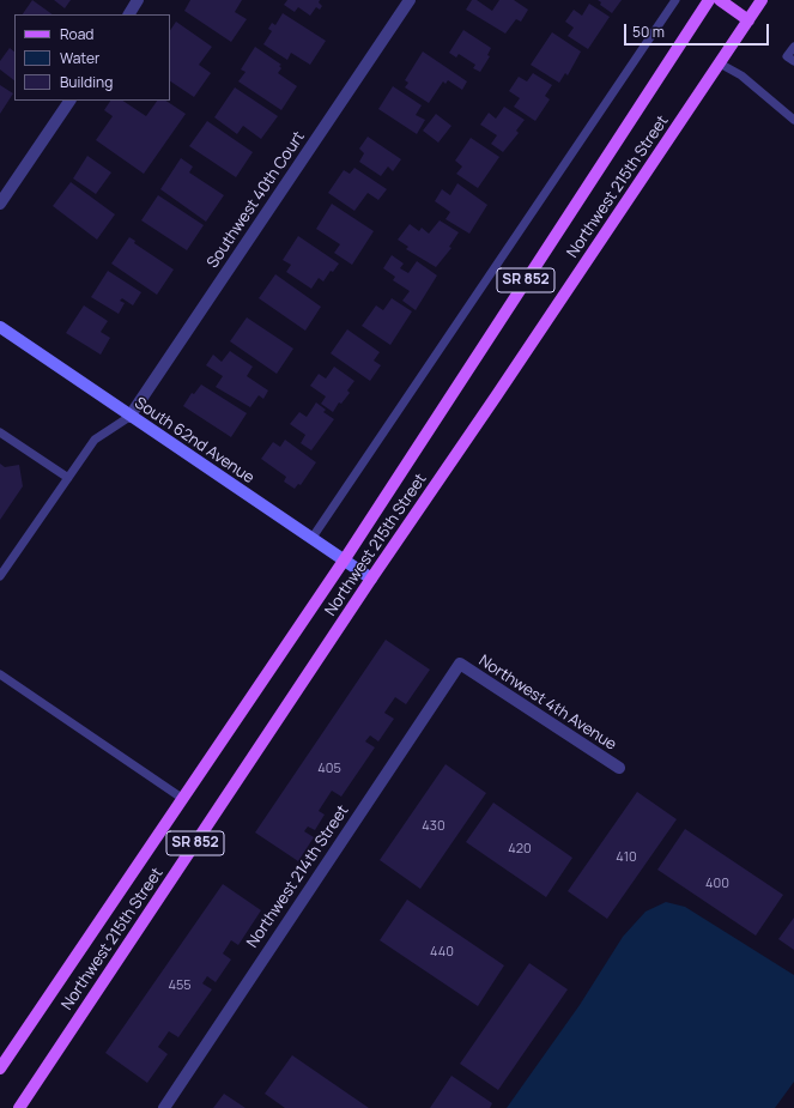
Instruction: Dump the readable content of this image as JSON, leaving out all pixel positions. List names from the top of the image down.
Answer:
{
  "streets": {
    "main road": ["Northwest 215th Street", "SR 852"],
    "street": [
      "Southwest 40th Court",
      "South 62nd Avenue",
      "Northwest 4th Avenue",
      "Northwest 214th Street"
    ]
  },
  "crossings": [
    ["Northwest 215th Street", "South 62nd Avenue"],
    ["Southwest 40th Court", "South 62nd Avenue"],
    ["Northwest 4th Avenue", "Northwest 214th Street"]
  ],
  "house_numbers": [
    "405",
    "430",
    "420",
    "410",
    "400",
    "440",
    "455"
  ],
  "legend": ["Road", "Water", "Building"],
  "scale_bar": "50 m"
}
